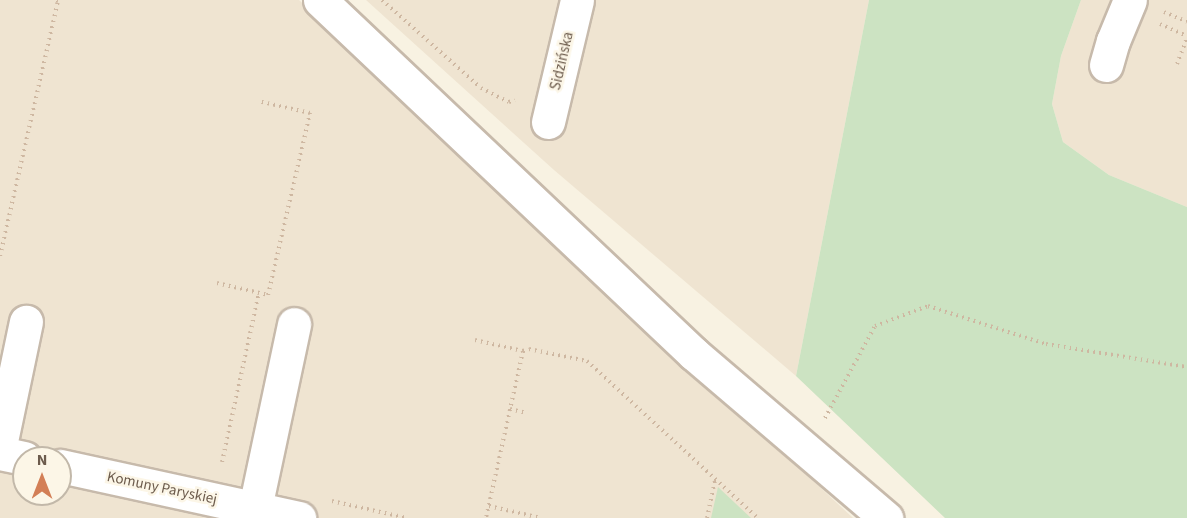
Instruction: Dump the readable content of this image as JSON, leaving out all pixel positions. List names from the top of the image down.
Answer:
{
  "streets": {
    "street": ["Sidzińska", "Komuny Paryskiej"]
  },
  "north": "top"
}
